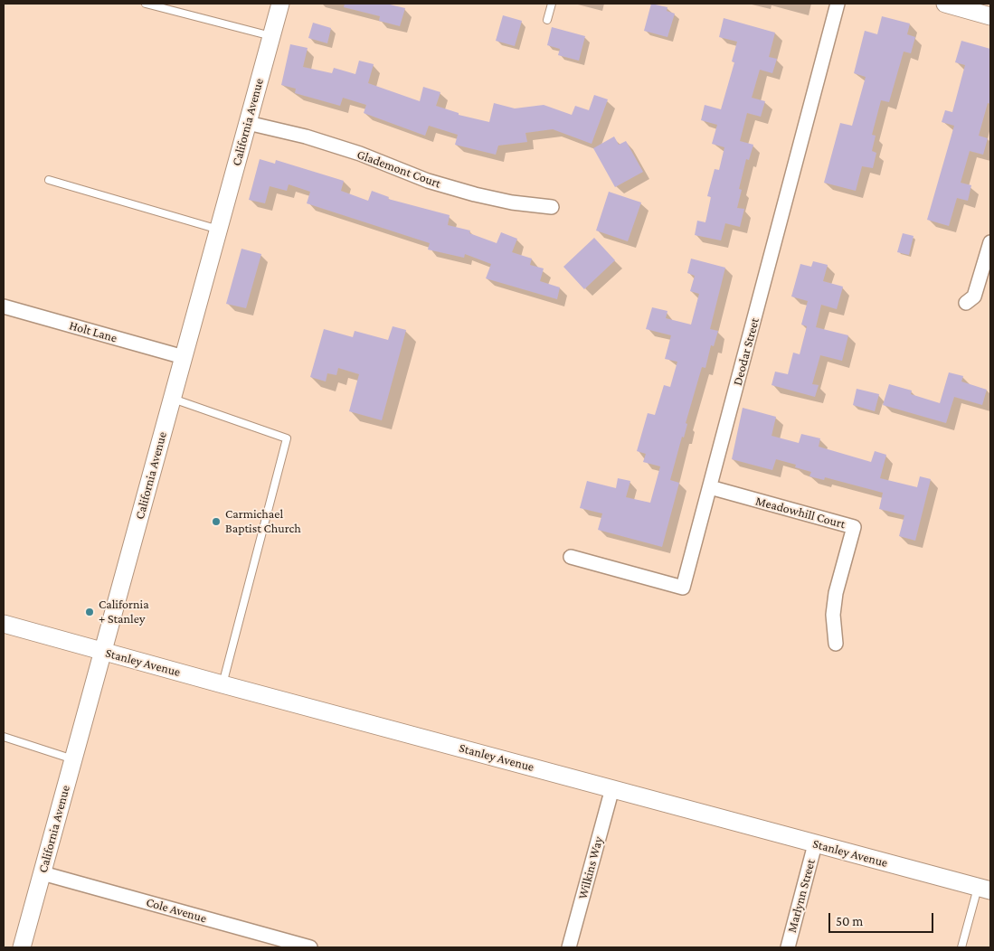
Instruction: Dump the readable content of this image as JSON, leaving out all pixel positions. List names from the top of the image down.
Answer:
{
  "streets": {
    "street": [
      "California Avenue",
      "Glademont Court",
      "Holt Lane",
      "Deodar Street",
      "Meadowhill Court",
      "Stanley Avenue",
      "Wilkins Way",
      "Marlynn Street",
      "Cole Avenue"
    ]
  },
  "crossings": [
    ["California Avenue", "Glademont Court"],
    ["California Avenue", "Holt Lane"],
    ["California Avenue", "Stanley Avenue"],
    ["California Avenue", "Cole Avenue"],
    ["Deodar Street", "Meadowhill Court"],
    ["Stanley Avenue", "Wilkins Way"],
    ["Stanley Avenue", "Marlynn Street"]
  ],
  "places": ["Carmichael Baptist Church", "California + Stanley"],
  "scale_bar": "50 m"
}
